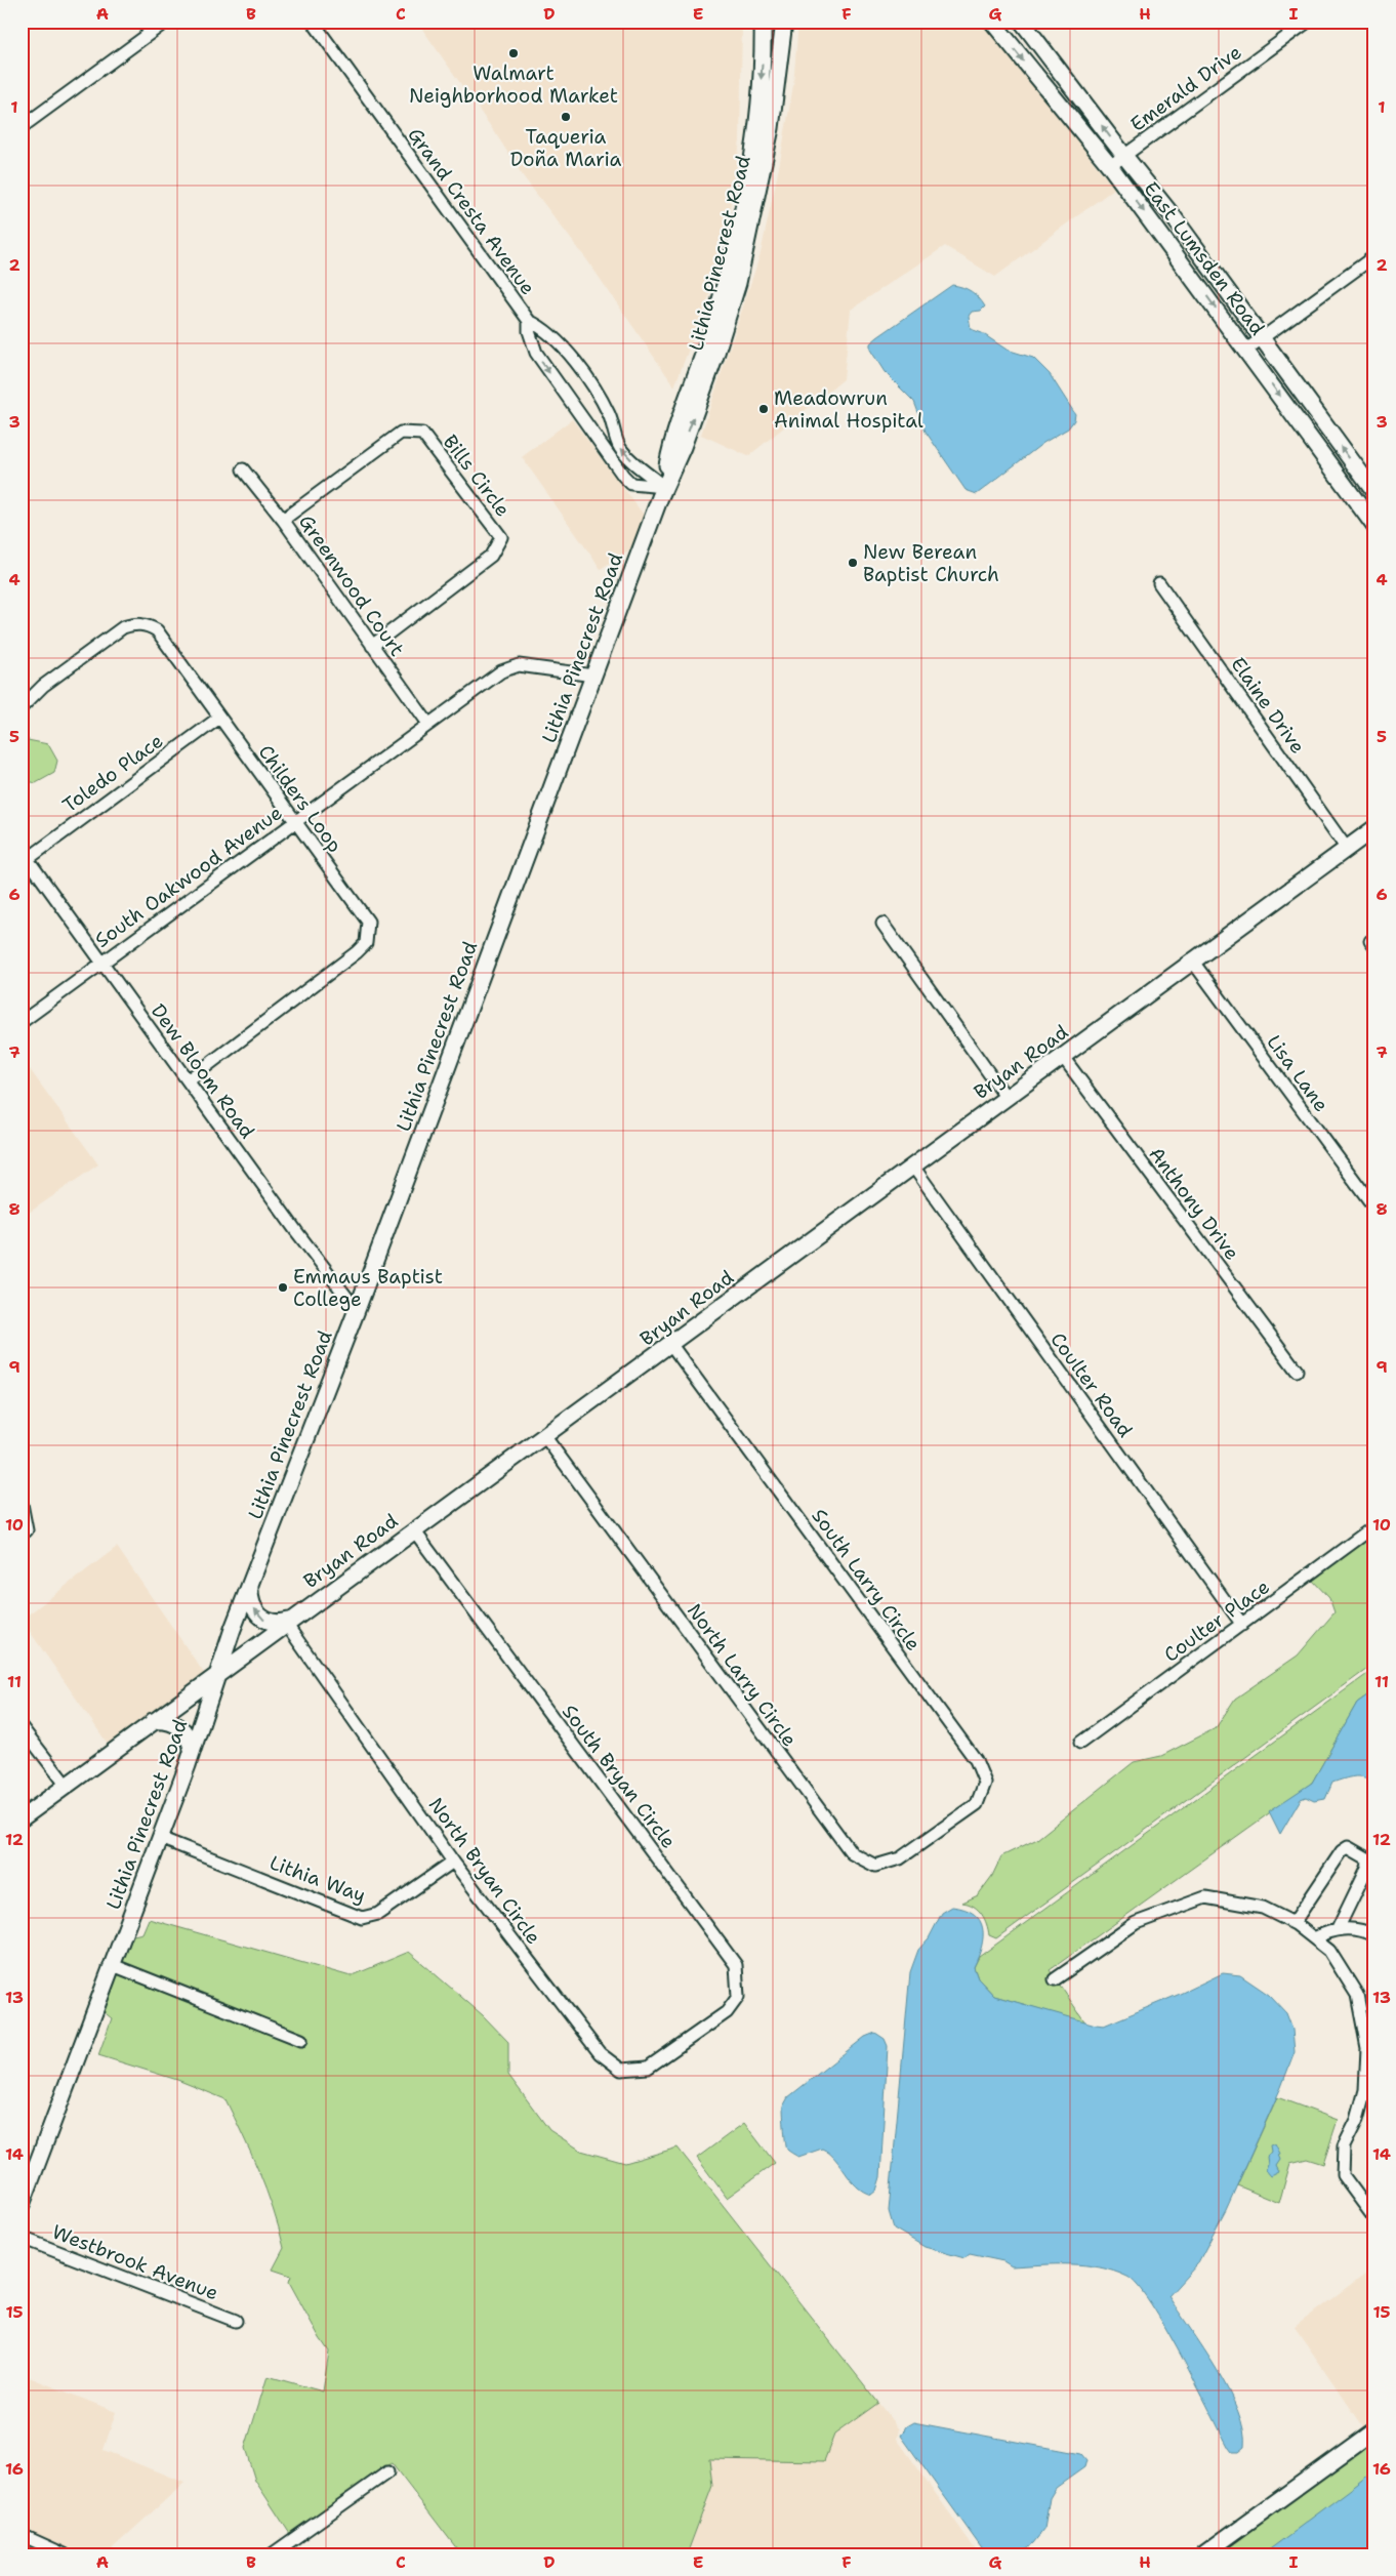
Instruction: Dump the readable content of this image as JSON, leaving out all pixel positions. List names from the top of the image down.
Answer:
{
  "streets": {
    "main road": ["Lithia Pinecrest Road", "East Lumsden Road", "Bryan Road"],
    "street": [
      "Emerald Drive",
      "Grand Cresta Avenue",
      "Bills Circle",
      "Greenwood Court",
      "Elaine Drive",
      "Toledo Place",
      "Childers Loop",
      "South Oakwood Avenue",
      "Dew Bloom Road",
      "Lisa Lane",
      "Anthony Drive",
      "Coulter Road",
      "South Larry Circle",
      "Coulter Place",
      "North Larry Circle",
      "South Bryan Circle",
      "North Bryan Circle",
      "Lithia Way",
      "Westbrook Avenue"
    ]
  },
  "crossings": [
    ["Emerald Drive", "East Lumsden Road"],
    ["Grand Cresta Avenue", "Lithia Pinecrest Road"],
    ["Lithia Pinecrest Road", "South Oakwood Avenue"],
    ["Lithia Pinecrest Road", "Bryan Road"],
    ["Lithia Pinecrest Road", "Dew Bloom Road"],
    ["Lithia Pinecrest Road", "Lithia Way"],
    ["Bills Circle", "Greenwood Court"],
    ["Greenwood Court", "South Oakwood Avenue"],
    ["Elaine Drive", "Bryan Road"],
    ["Toledo Place", "Childers Loop"],
    ["Toledo Place", "Dew Bloom Road"],
    ["Childers Loop", "South Oakwood Avenue"],
    ["Childers Loop", "Dew Bloom Road"],
    ["South Oakwood Avenue", "Dew Bloom Road"],
    ["Bryan Road", "Lisa Lane"],
    ["Bryan Road", "Anthony Drive"],
    ["Bryan Road", "Coulter Road"],
    ["Bryan Road", "South Larry Circle"],
    ["Bryan Road", "North Larry Circle"],
    ["Bryan Road", "South Bryan Circle"],
    ["Bryan Road", "North Bryan Circle"],
    ["Coulter Road", "Coulter Place"],
    ["South Larry Circle", "North Larry Circle"],
    ["South Bryan Circle", "North Bryan Circle"],
    ["North Bryan Circle", "Lithia Way"]
  ],
  "places": [
    "Walmart Neighborhood Market",
    "Taqueria Doña Maria",
    "Meadowrun Animal Hospital",
    "New Berean Baptist Church",
    "Emmaus Baptist College"
  ],
  "grid": {
    "columns": [
      "A",
      "B",
      "C",
      "D",
      "E",
      "F",
      "G",
      "H",
      "I"
    ],
    "rows": [
      "1",
      "2",
      "3",
      "4",
      "5",
      "6",
      "7",
      "8",
      "9",
      "10",
      "11",
      "12",
      "13",
      "14",
      "15",
      "16"
    ]
  }
}
